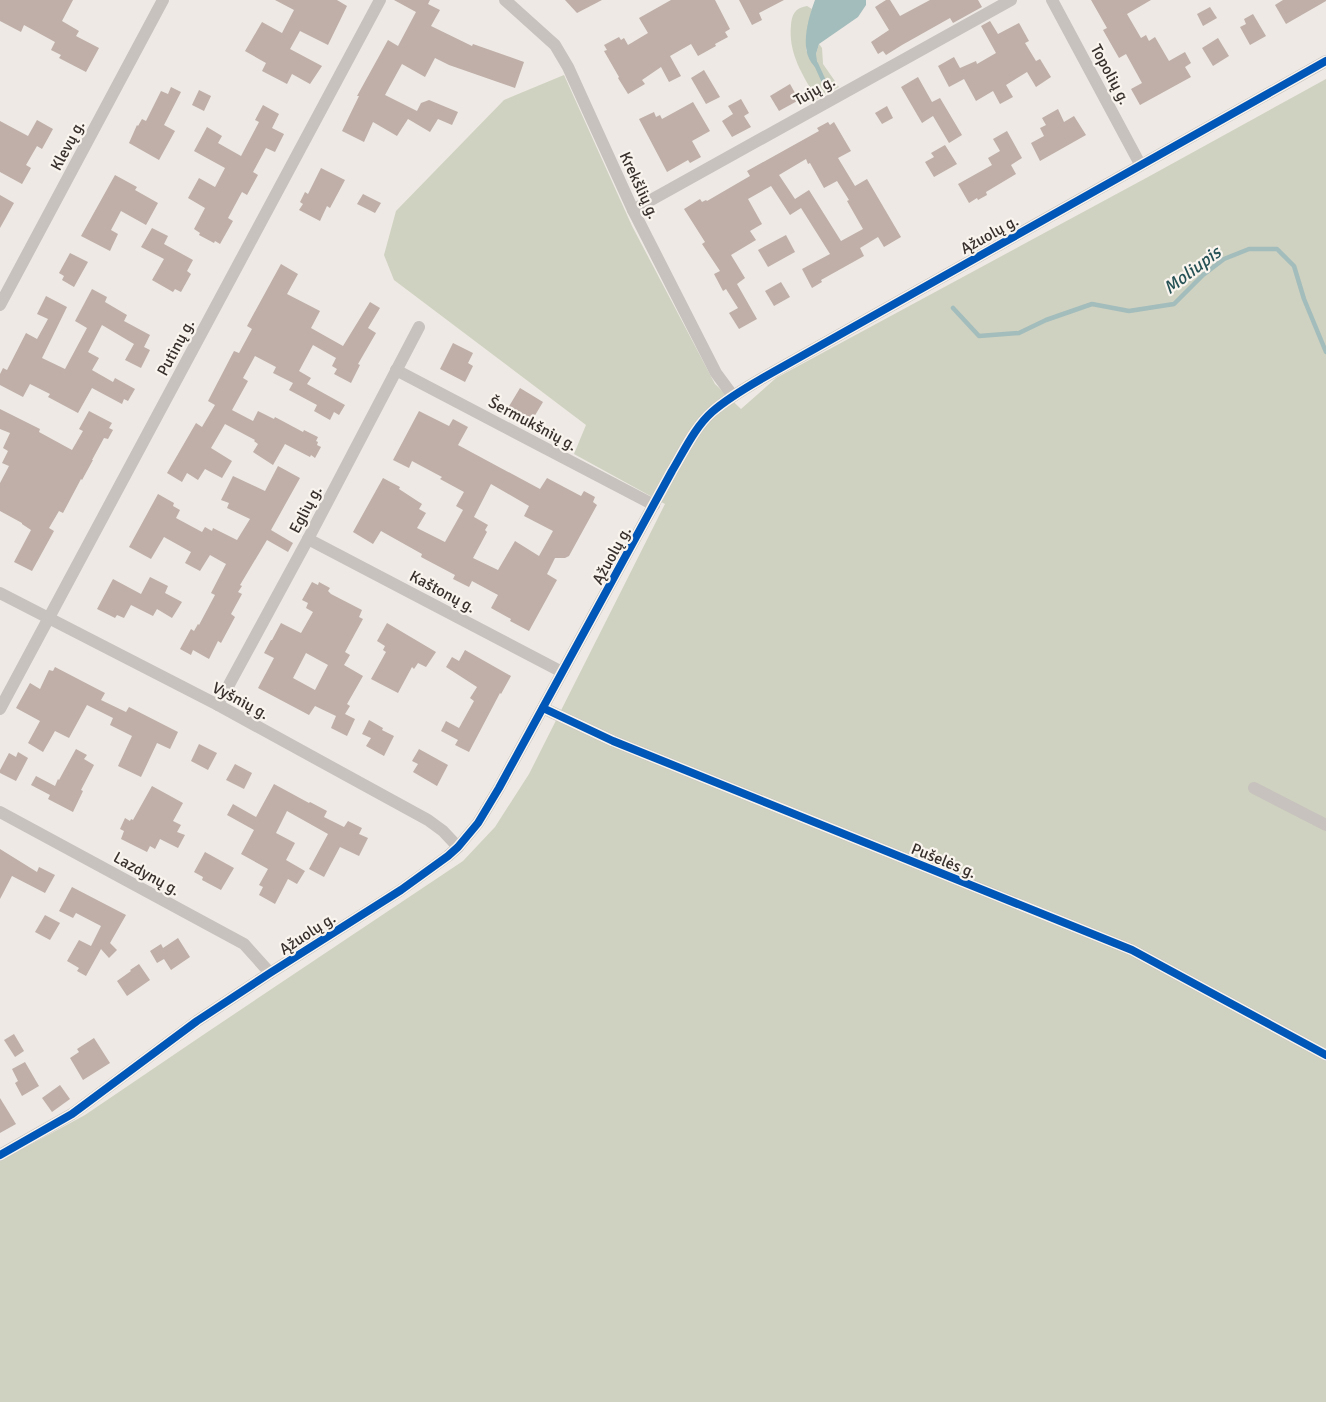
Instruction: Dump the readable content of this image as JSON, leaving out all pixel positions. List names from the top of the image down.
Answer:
{
  "streets": {
    "street": [
      "Topolių g.",
      "Tujų g.",
      "Klevų g.",
      "Krekšlių g.",
      "Ąžuolų g.",
      "Putinų g.",
      "Šermukšnių g.",
      "Eglių g.",
      "Kaštonų g.",
      "Vyšnių g.",
      "Pušelės g.",
      "Lazdynų g."
    ]
  },
  "crossings": [
    ["Topolių g.", "Ąžuolų g."],
    ["Tujų g.", "Krekšlių g."],
    ["Krekšlių g.", "Ąžuolų g."],
    ["Ąžuolų g.", "Šermukšnių g."],
    ["Ąžuolų g.", "Kaštonų g."],
    ["Ąžuolų g.", "Vyšnių g."],
    ["Ąžuolų g.", "Pušelės g."],
    ["Ąžuolų g.", "Lazdynų g."],
    ["Putinų g.", "Vyšnių g."],
    ["Šermukšnių g.", "Eglių g."],
    ["Eglių g.", "Kaštonų g."],
    ["Eglių g.", "Vyšnių g."]
  ],
  "water": ["Moliupis"]
}
